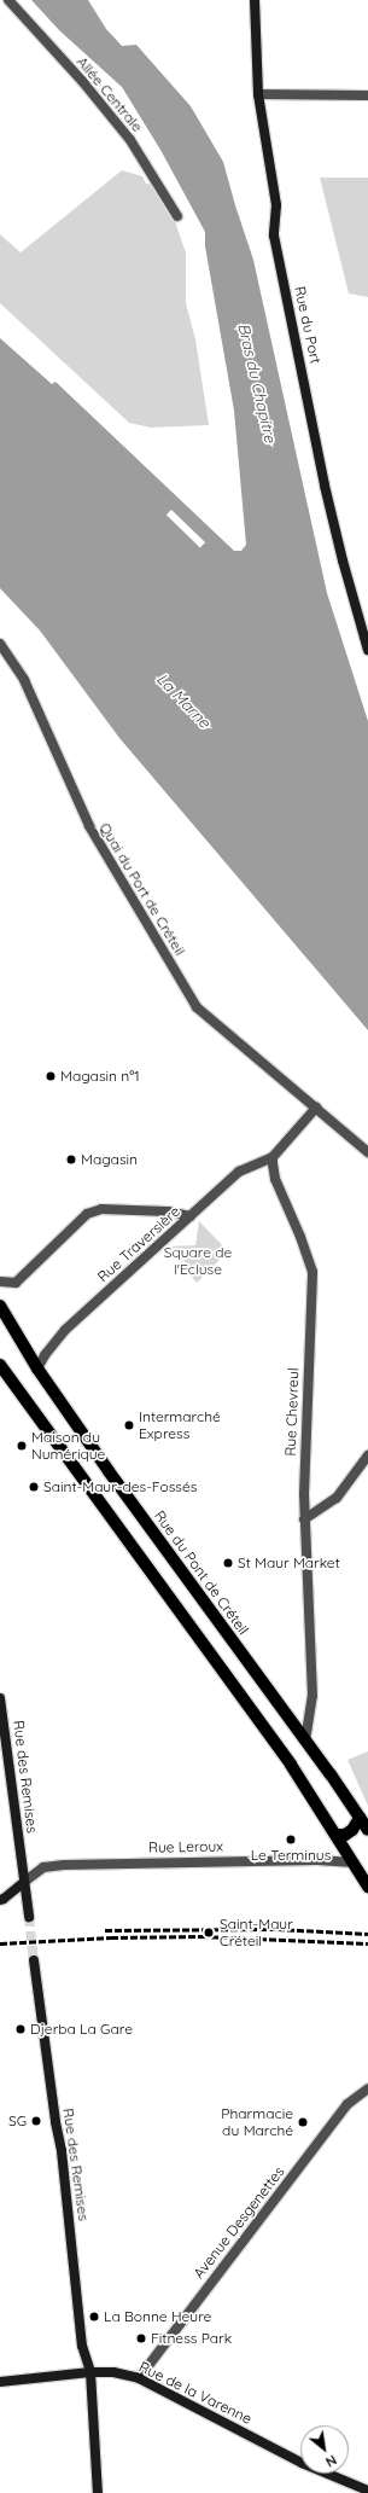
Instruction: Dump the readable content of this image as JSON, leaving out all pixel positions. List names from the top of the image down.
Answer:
{
  "streets": {
    "main road": ["Rue du Pont de Créteil"],
    "street": [
      "Allée Centrale",
      "Rue du Port",
      "Quai du Port de Créteil",
      "Rue Traversière",
      "Rue Chevreul",
      "Rue des Remises",
      "Rue Leroux",
      "Avenue Desgenettes",
      "Rue de la Varenne"
    ]
  },
  "crossings": [
    ["Rue Traversière", "Rue Chevreul"],
    ["Rue Traversière", "Rue du Pont de Créteil"],
    ["Rue Chevreul", "Rue du Pont de Créteil"],
    ["Rue des Remises", "Rue Leroux"],
    ["Rue des Remises", "Rue de la Varenne"],
    ["Avenue Desgenettes", "Rue de la Varenne"]
  ],
  "water": ["Bras du Chapitre", "La Marne"],
  "parks": ["Square de l'Ecluse"],
  "places": [
    "Magasin n°1",
    "Magasin",
    "Intermarché Express",
    "Maison du Numérique",
    "Saint-Maur-des-Fossés",
    "St Maur Market",
    "Le Terminus",
    "Saint-Maur Créteil",
    "Djerba La Gare",
    "SG",
    "Pharmacie du Marché",
    "La Bonne Heure",
    "Fitness Park"
  ],
  "north": "bottom right"
}
